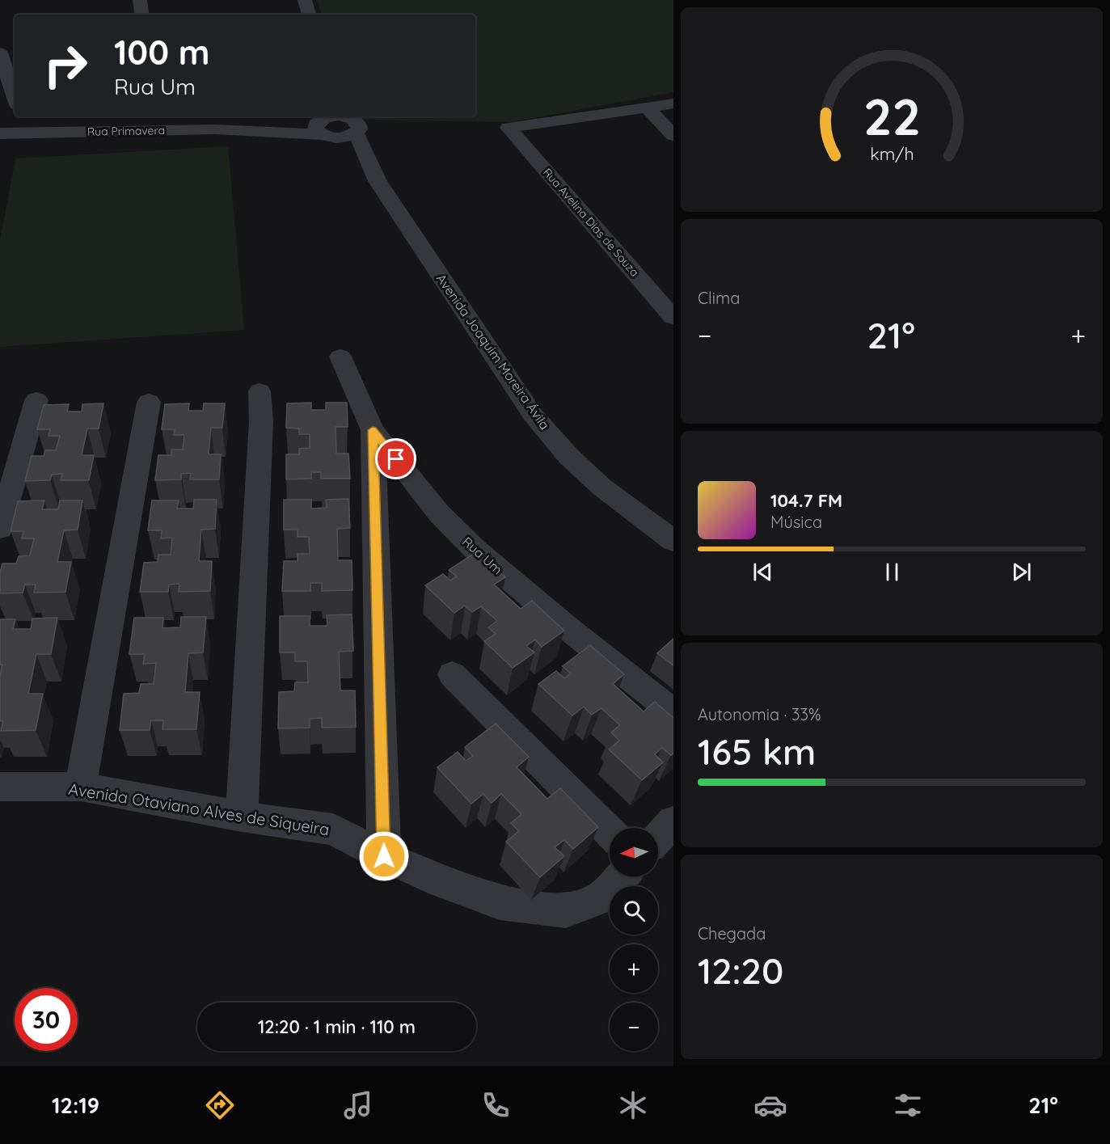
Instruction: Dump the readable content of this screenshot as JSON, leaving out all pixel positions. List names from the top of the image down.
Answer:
{
  "streets": {
    "street": [
      "Rua Primavera",
      "Rua Avelina Dias de Souza",
      "Avenida Joaquim Moreira Ávila",
      "Rua Um",
      "Avenida Otaviano Alves de Siqueira"
    ]
  },
  "crossings": [
    ["Rua Primavera", "Avenida Joaquim Moreira Ávila"]
  ],
  "north": "left",
  "page": {
    "turn": ["100 m", "Rua Um"],
    "tile": [
      "Clima",
      ["Autonomia · 33%", "165 km"],
      ["Chegada", "12:20"]
    ],
    "heat": ["−", "21°", "+"],
    "song": ["104.7 FM", "Música"],
    "map_buttons": ["+", "−"],
    "limit": "30",
    "trip": "12:20 · 1 min · 110 m",
    "tabs": ["12:19", "21°"],
    "gauge": ["22", "km/h"]
  }
}
